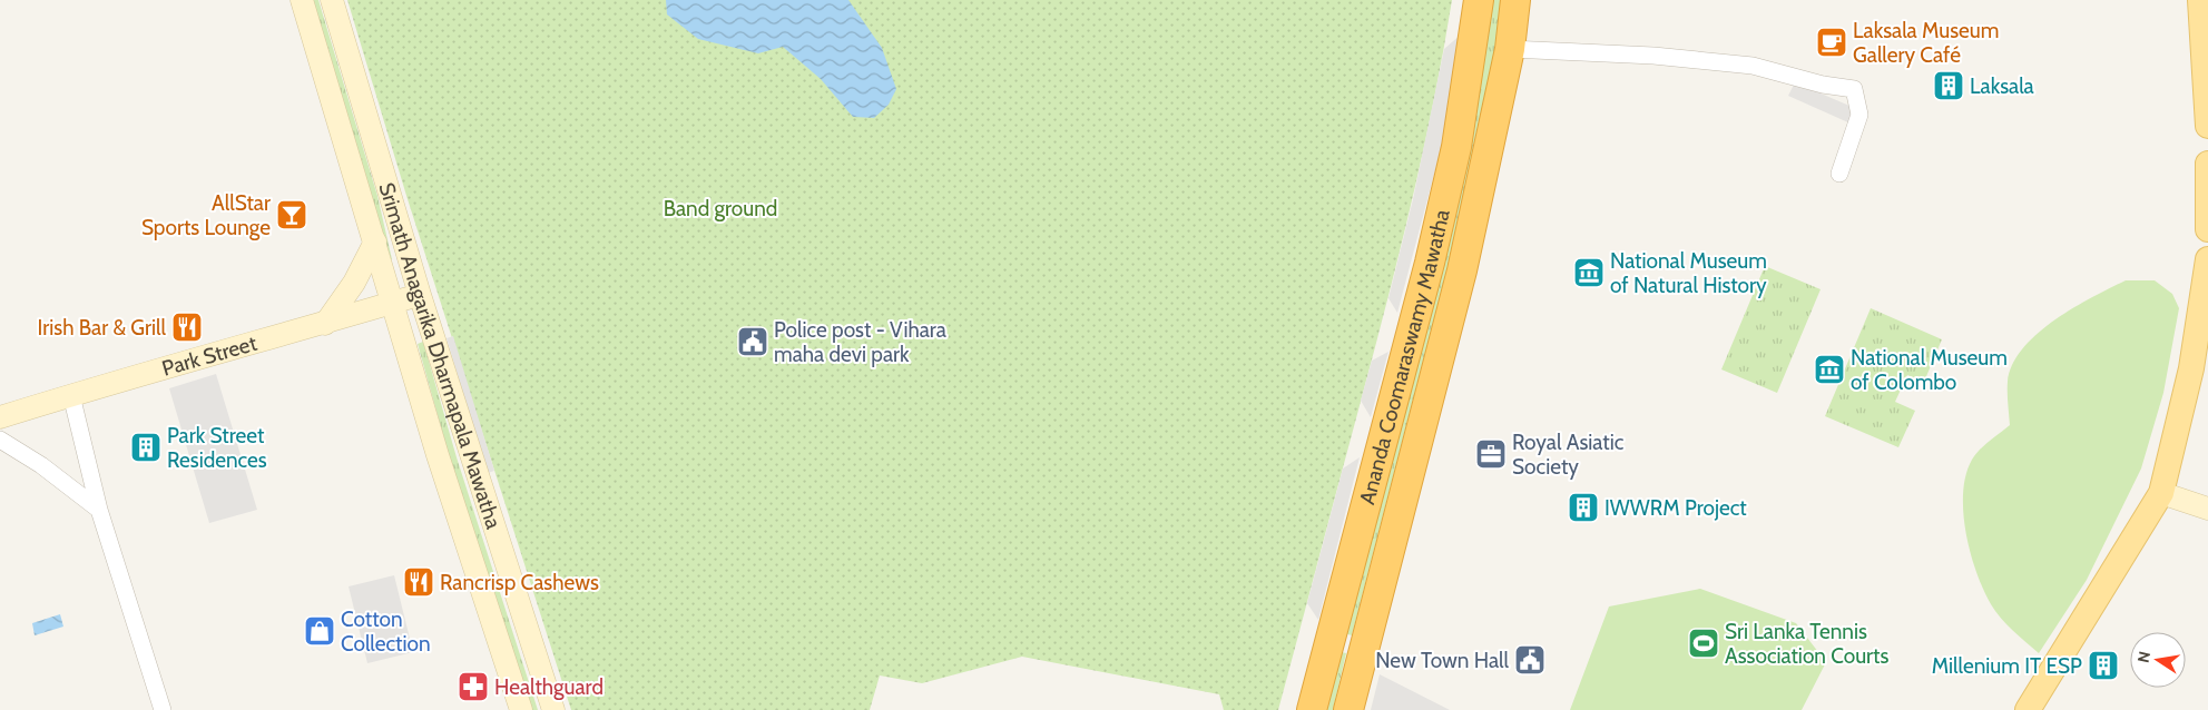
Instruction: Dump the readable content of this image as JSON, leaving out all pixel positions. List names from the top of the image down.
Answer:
{
  "streets": {
    "highway": ["Ananda Coomaraswamy Mawatha"],
    "main road": ["Park Street", "Srimath Anagarika Dharmapala Mawatha"]
  },
  "crossings": [
    ["Park Street", "Srimath Anagarika Dharmapala Mawatha"]
  ],
  "parks": ["Band ground"],
  "places": {
    "cafe": ["Laksala Museum Gallery Café"],
    "building": [
      "Laksala",
      "Park Street Residences",
      "IWWRM Project",
      "Millenium IT ESP"
    ],
    "bar": ["AllStar Sports Lounge"],
    "museum": ["National Museum of Natural History", "National Museum of Colombo"],
    "restaurant": ["Irish Bar & Grill", "Rancrisp Cashews"],
    "public building": ["Police post - Vihara maha devi park", "New Town Hall"],
    "office": ["Royal Asiatic Society"],
    "shop": ["Cotton Collection"],
    "sports": ["Sri Lanka Tennis Association Courts"],
    "pharmacy": ["Healthguard"]
  },
  "north": "left"
}
